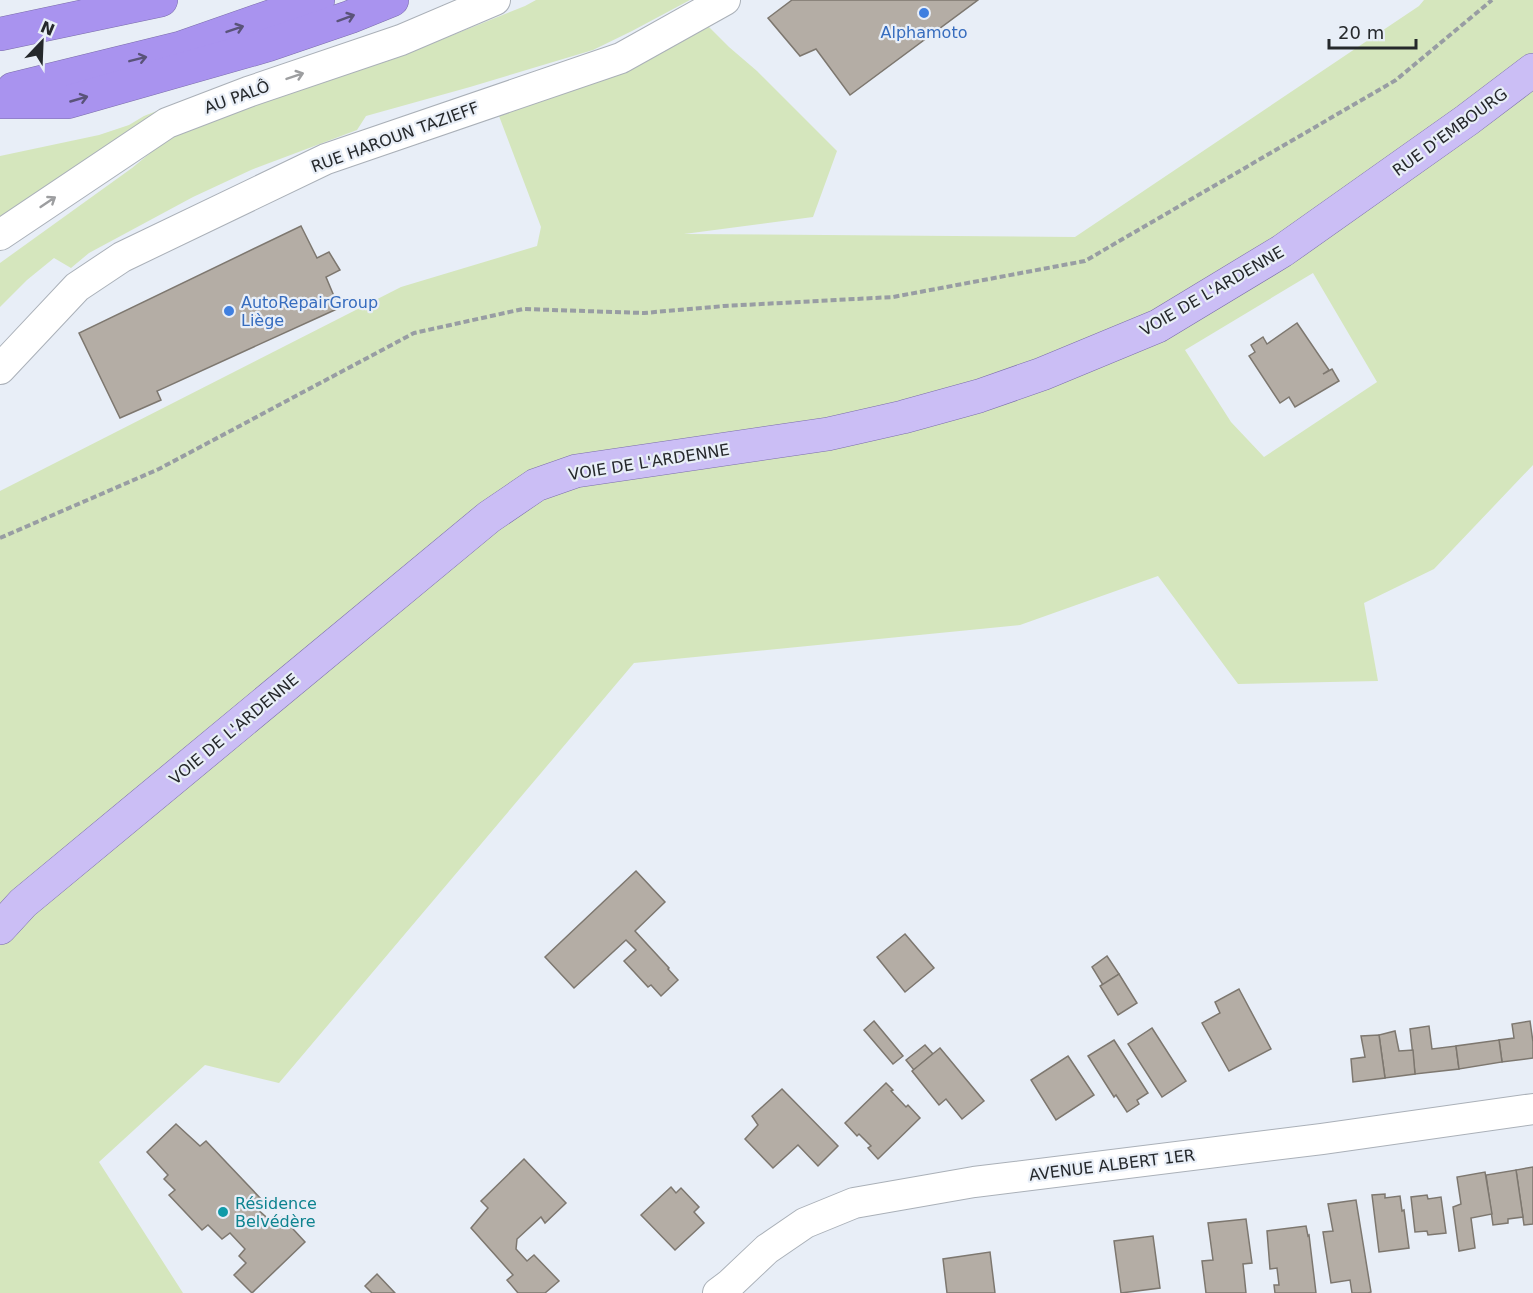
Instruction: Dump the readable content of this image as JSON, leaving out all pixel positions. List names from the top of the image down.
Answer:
{
  "streets": {
    "main road": ["RUE D'EMBOURG", "VOIE DE L'ARDENNE"],
    "street": ["AU PALÔ", "RUE HAROUN TAZIEFF", "AVENUE ALBERT 1ER"]
  },
  "crossings": [
    ["RUE D'EMBOURG", "VOIE DE L'ARDENNE"]
  ],
  "one_way": ["AU PALÔ"],
  "places": ["Alphamoto", "AutoRepairGroup Liège", "Résidence Belvédère"],
  "scale_bar": "20 m",
  "north": "top right"
}
